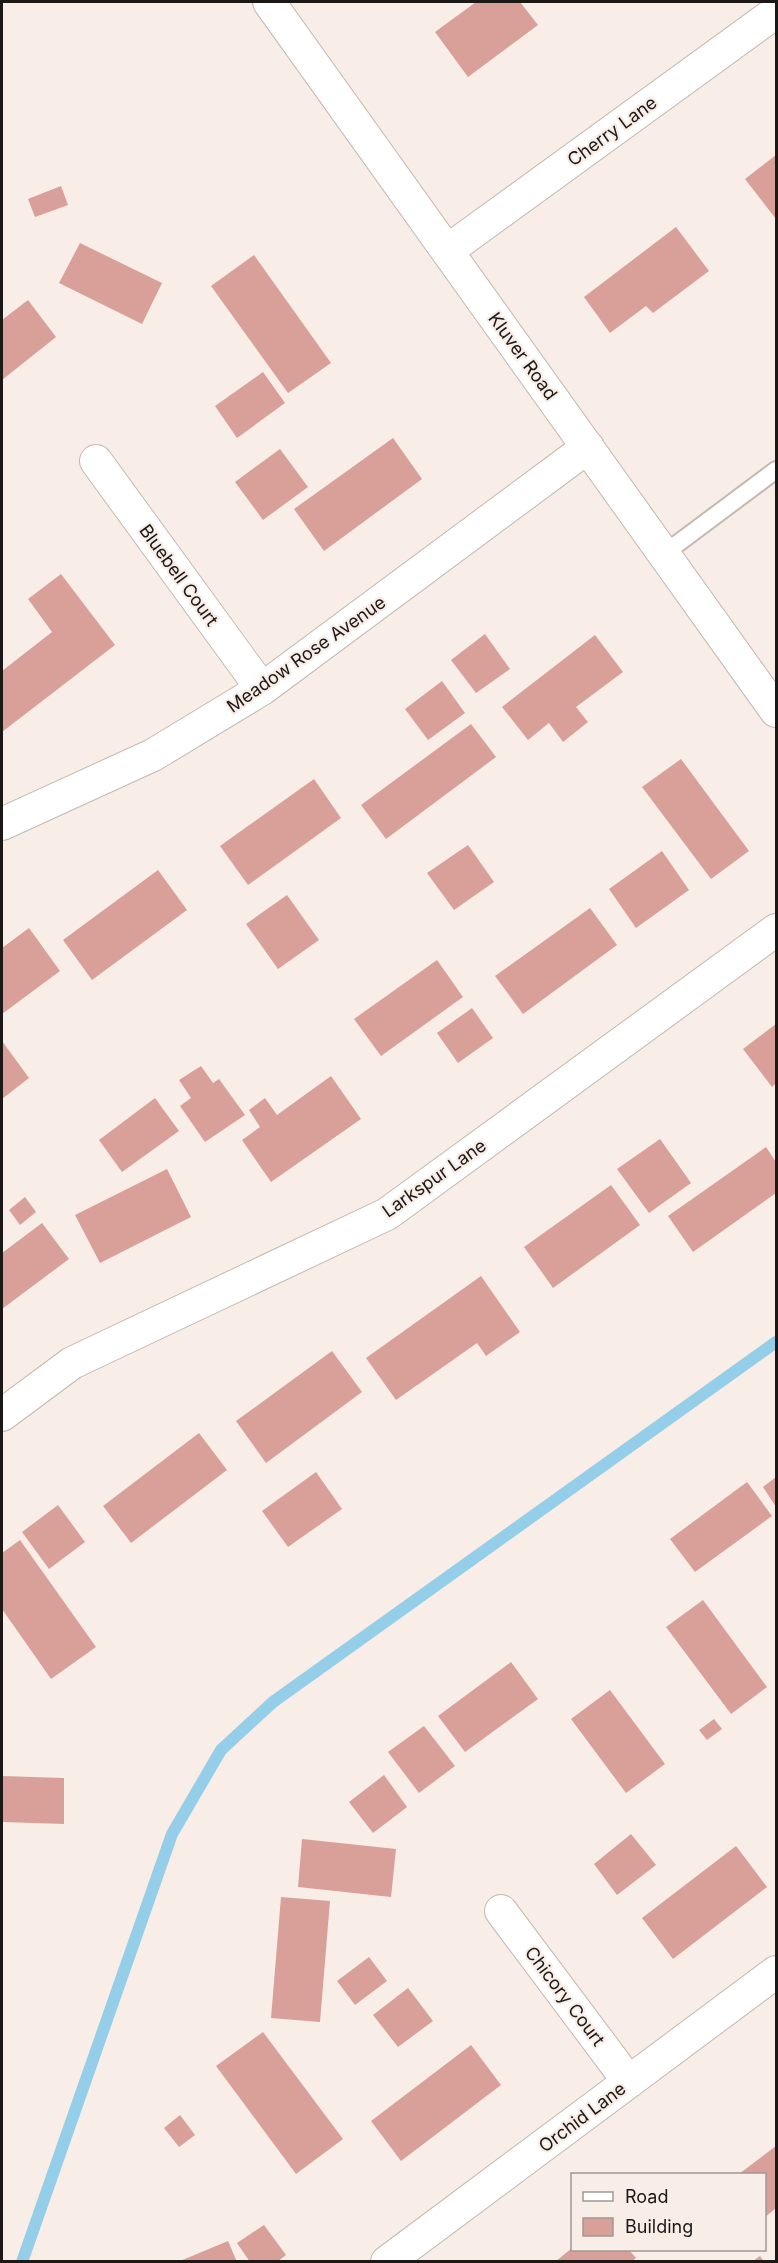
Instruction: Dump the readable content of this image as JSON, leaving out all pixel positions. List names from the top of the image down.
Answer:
{
  "streets": {
    "street": [
      "Cherry Lane",
      "Kluver Road",
      "Bluebell Court",
      "Meadow Rose Avenue",
      "Larkspur Lane",
      "Chicory Court",
      "Orchid Lane"
    ]
  },
  "crossings": [
    ["Cherry Lane", "Kluver Road"],
    ["Kluver Road", "Meadow Rose Avenue"],
    ["Bluebell Court", "Meadow Rose Avenue"],
    ["Chicory Court", "Orchid Lane"]
  ],
  "legend": ["Road", "Building"]
}
